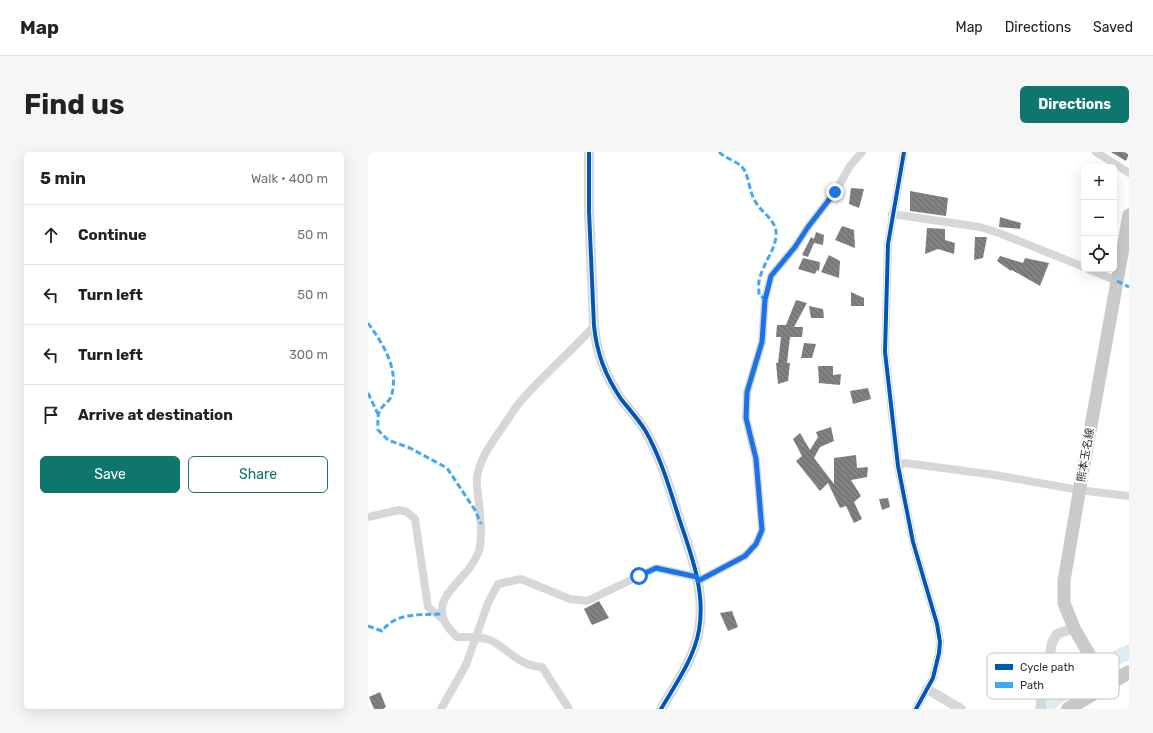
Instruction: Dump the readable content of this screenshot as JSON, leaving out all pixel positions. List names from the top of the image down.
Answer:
{
  "streets": {
    "main road": ["熊本玉名線"]
  },
  "legend": ["Cycle path", "Path"],
  "page": {
    "header": "Map",
    "nav": ["Map", "Directions", "Saved"],
    "buttons": [
      "Directions",
      ["Save", "Share"]
    ],
    "title": "Find us",
    "heading": ["5 min", "Walk · 400 m"],
    "map_buttons": ["+", "−"],
    "list": [
      ["Continue", "50 m"],
      ["Turn left", "50 m"],
      ["Turn left", "300 m"],
      "Arrive at destination"
    ]
  }
}
